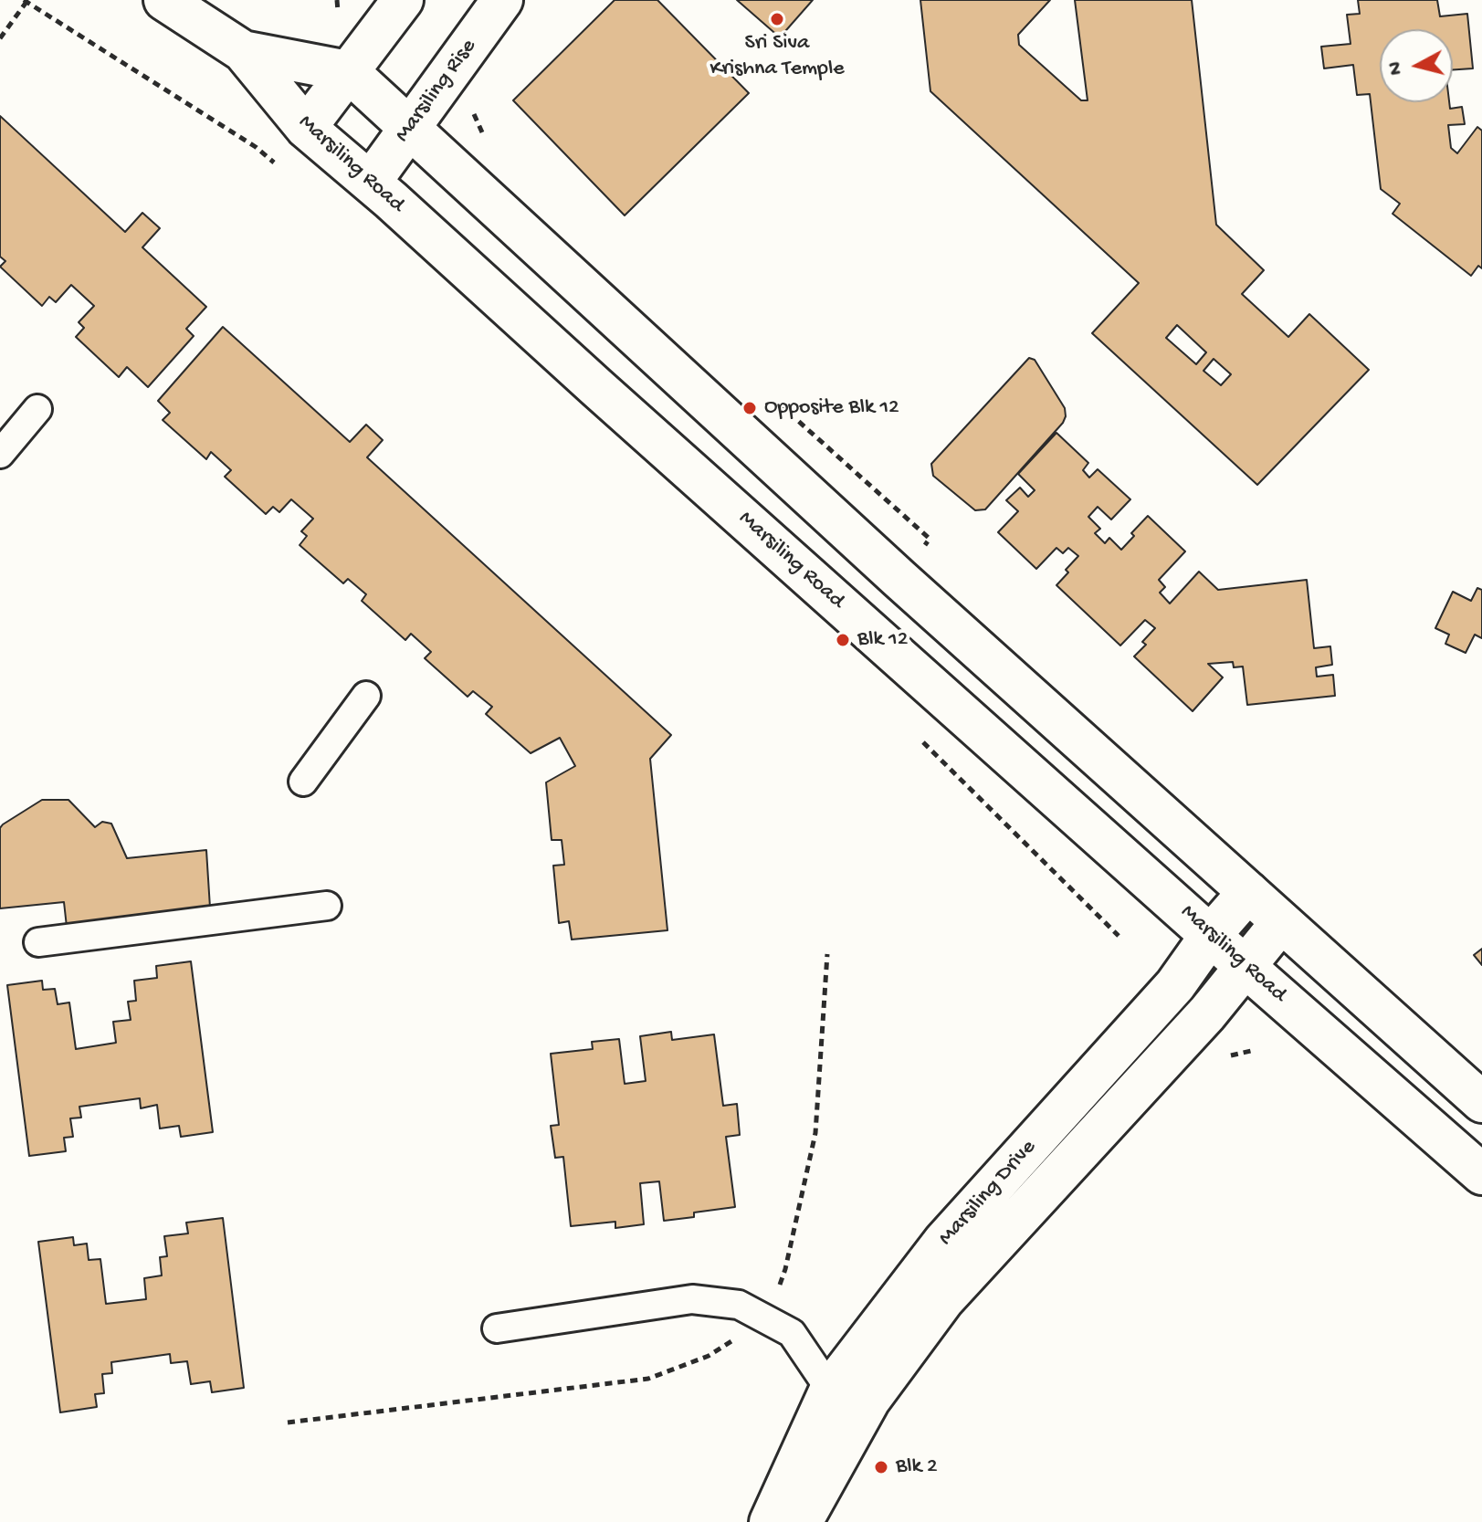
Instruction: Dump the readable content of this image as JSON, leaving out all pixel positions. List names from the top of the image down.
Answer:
{
  "streets": {
    "street": ["Marsiling Rise", "Marsiling Road", "Marsiling Drive"]
  },
  "crossings": [
    ["Marsiling Rise", "Marsiling Road"],
    ["Marsiling Road", "Marsiling Drive"]
  ],
  "places": [
    "Sri Siva Krishna Temple",
    "Opposite Blk 12",
    "Blk 12",
    "Blk 2"
  ],
  "north": "left"
}
